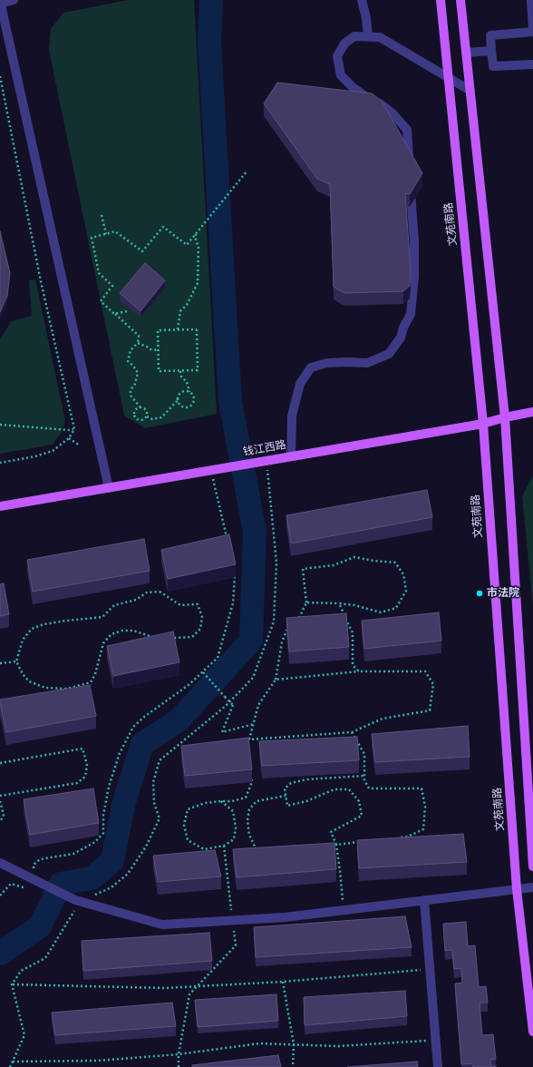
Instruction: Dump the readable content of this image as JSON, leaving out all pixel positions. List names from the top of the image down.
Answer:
{
  "streets": {
    "main road": ["文苑南路", "钱江西路"]
  },
  "crossings": [
    ["文苑南路", "钱江西路"]
  ],
  "places": ["市法院"]
}
